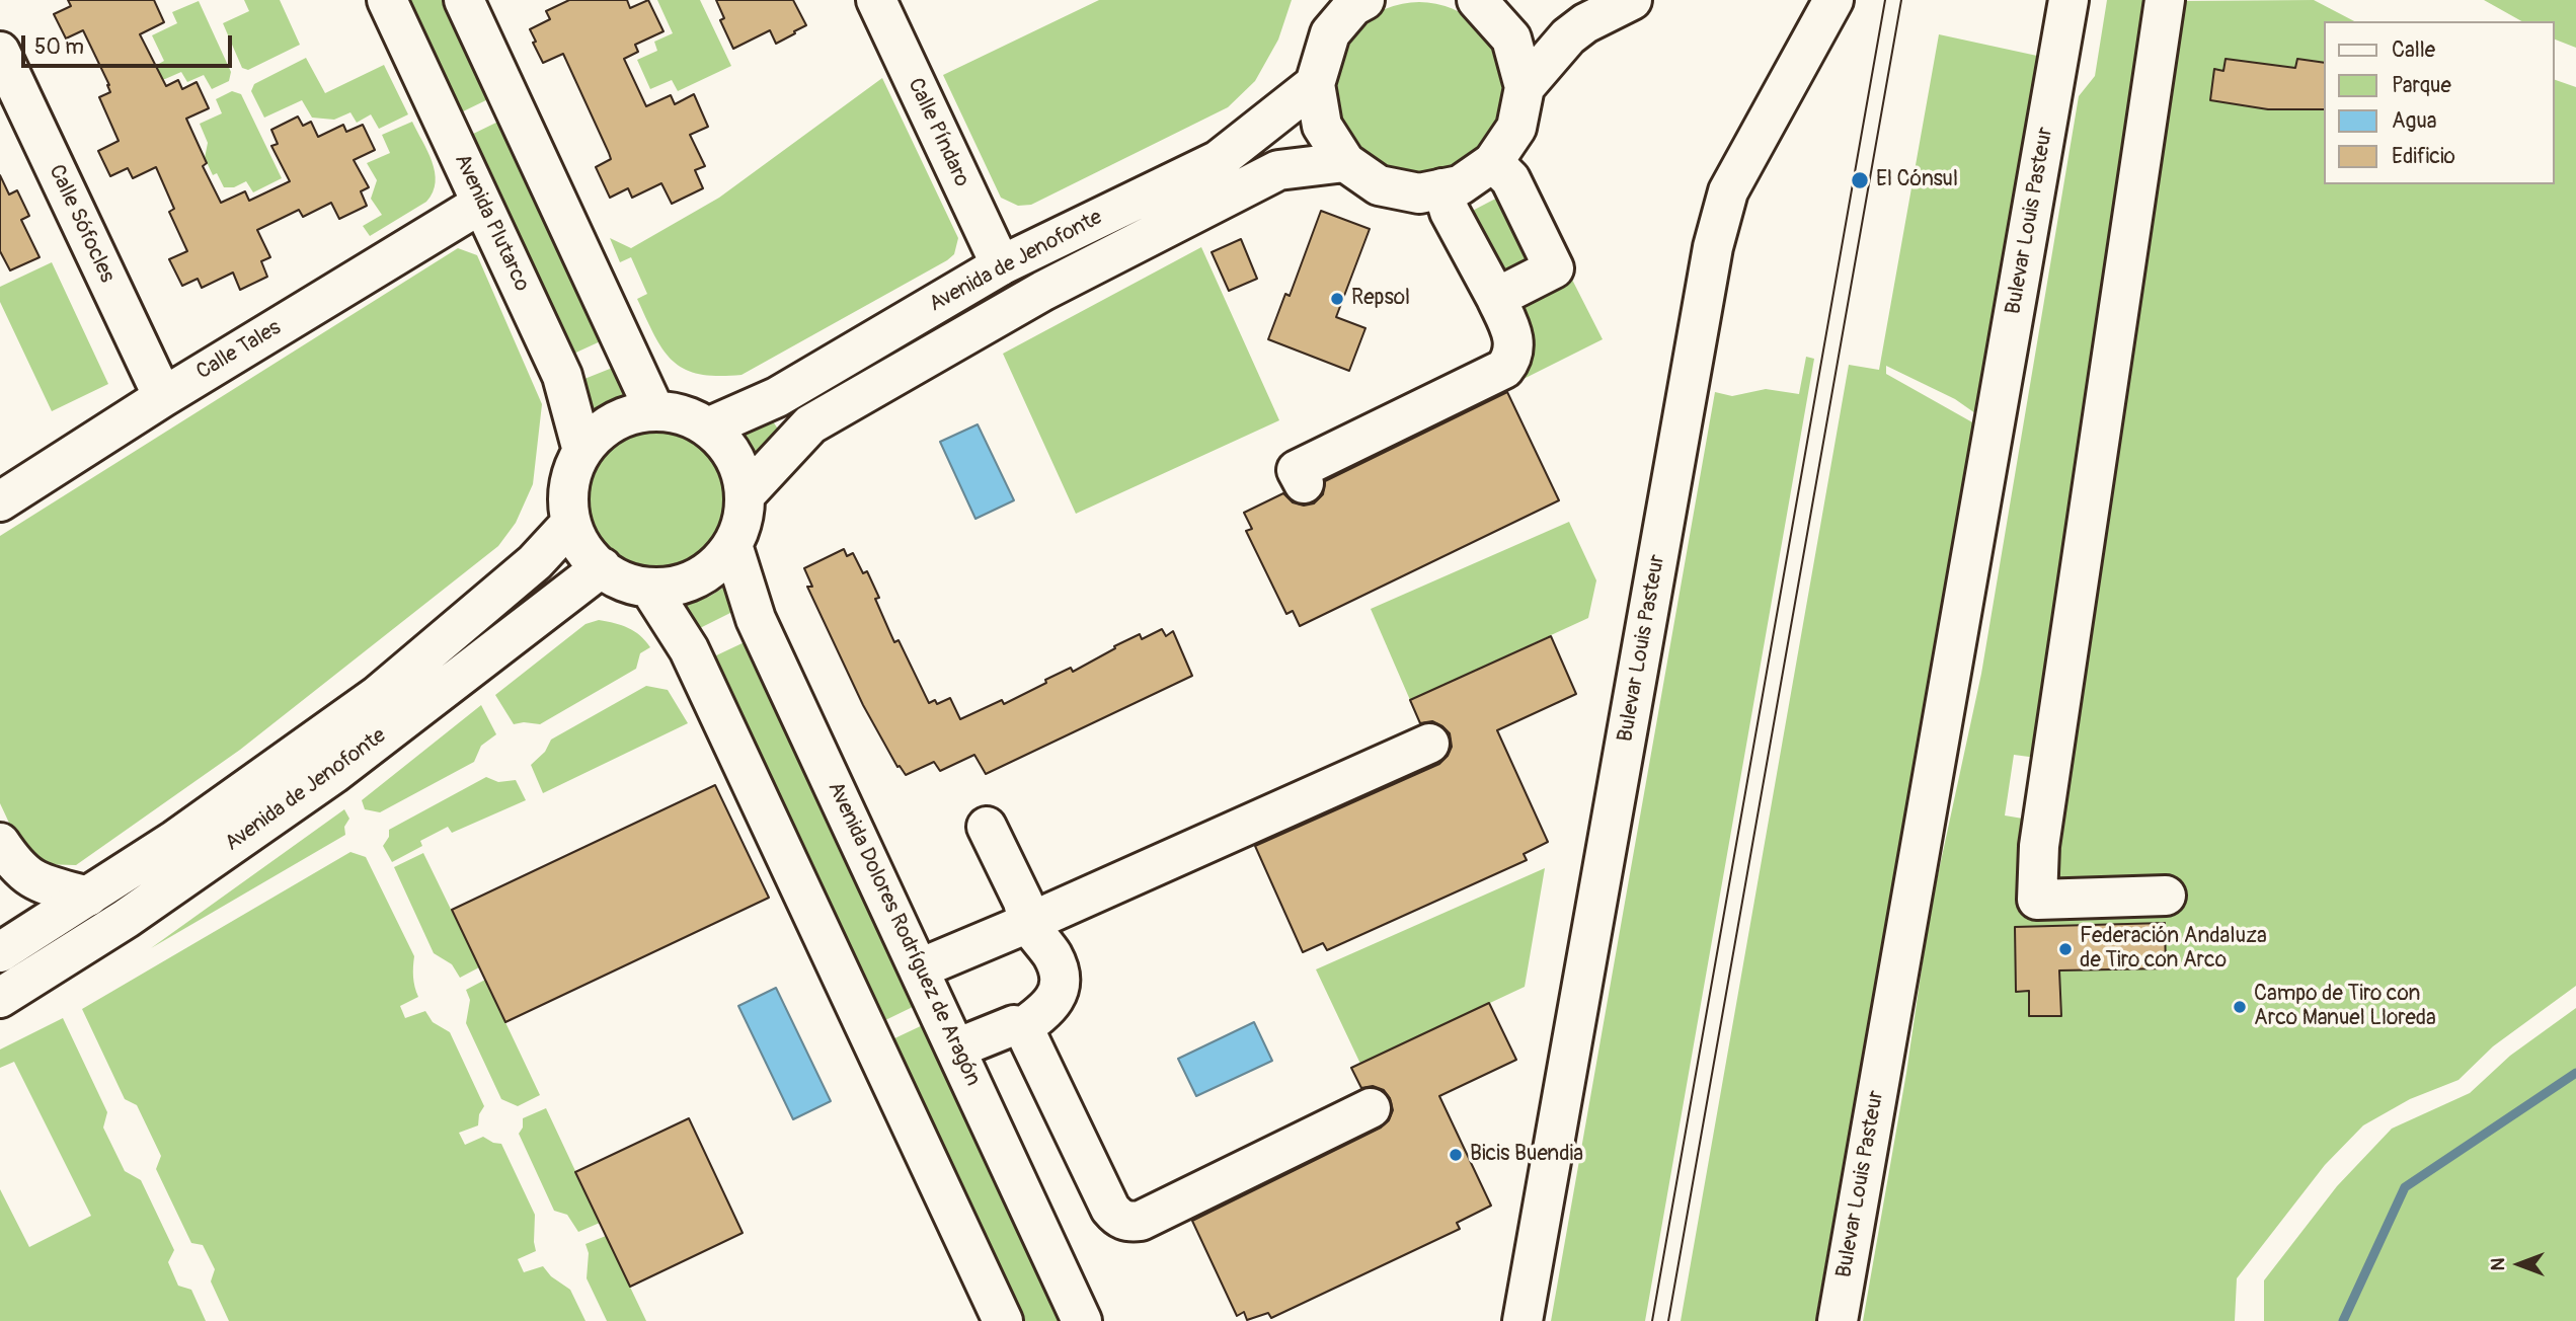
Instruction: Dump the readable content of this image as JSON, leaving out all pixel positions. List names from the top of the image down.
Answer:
{
  "streets": {
    "main road": [
      "Calle Píndaro",
      "Bulevar Louis Pasteur",
      "Avenida Plutarco",
      "Calle Sófocles",
      "Avenida de Jenofonte",
      "Calle Tales",
      "Avenida Dolores Rodríguez de Aragón"
    ]
  },
  "crossings": [
    ["Calle Píndaro", "Avenida de Jenofonte"],
    ["Avenida Plutarco", "Avenida de Jenofonte"],
    ["Avenida Plutarco", "Calle Tales"],
    ["Avenida Plutarco", "Avenida Dolores Rodríguez de Aragón"],
    ["Calle Sófocles", "Calle Tales"],
    ["Avenida de Jenofonte", "Avenida Dolores Rodríguez de Aragón"]
  ],
  "places": [
    "El Cónsul",
    "Repsol",
    "Federación Andaluza de Tiro con Arco",
    "Campo de Tiro con Arco Manuel Lloreda",
    "Bicis Buendia"
  ],
  "legend": [
    "Calle",
    "Parque",
    "Agua",
    "Edificio"
  ],
  "scale_bar": "50 m",
  "north": "left"
}
